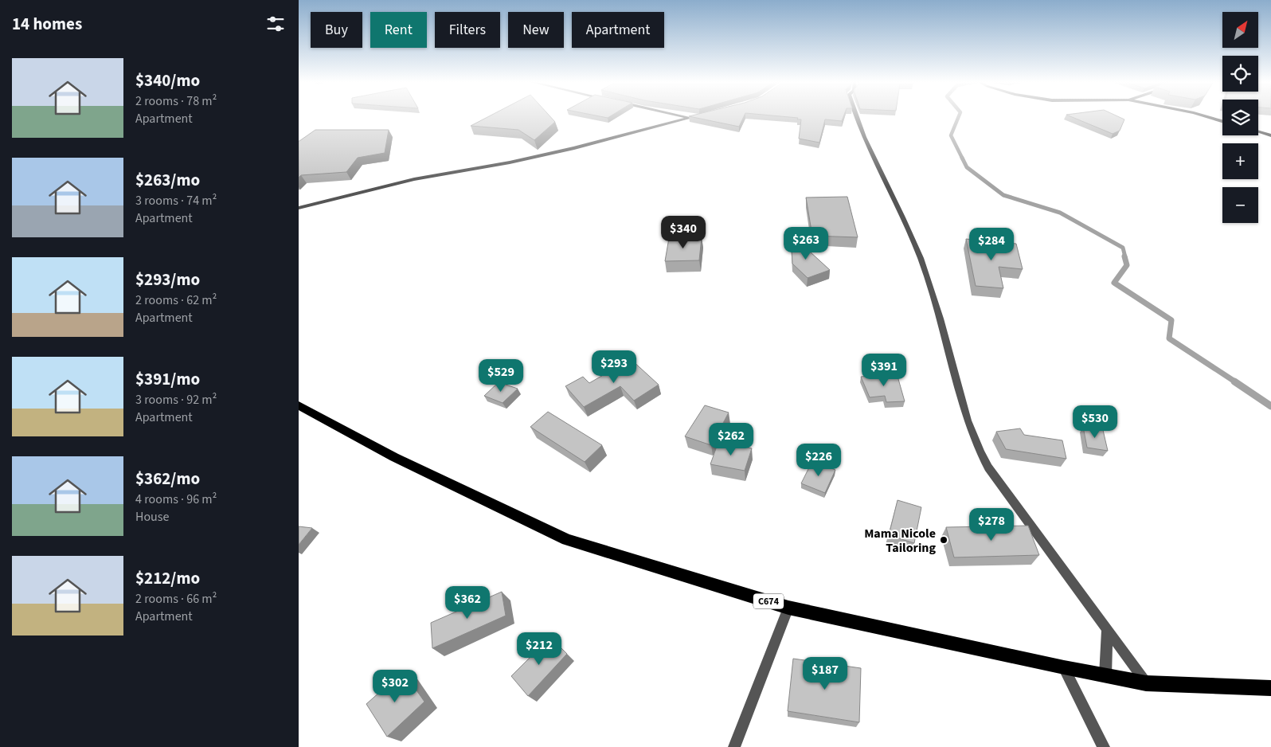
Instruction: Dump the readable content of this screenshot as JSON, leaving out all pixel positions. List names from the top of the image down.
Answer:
{
  "streets": {
    "main road": ["C674"]
  },
  "places": ["Mama Nicole Tailoring"],
  "north": "top right",
  "page": {
    "heading": "14 homes",
    "map_buttons": ["+", "−"],
    "chip": [
      "Buy",
      "Rent",
      "Filters",
      "New",
      "Apartment"
    ],
    "list": [
      {
        "name": "$340/mo",
        "note": "2 rooms · 78 m² · Apartment"
      },
      {
        "name": "$263/mo",
        "note": "3 rooms · 74 m² · Apartment"
      },
      {
        "name": "$293/mo",
        "note": "2 rooms · 62 m² · Apartment"
      },
      {
        "name": "$391/mo",
        "note": "3 rooms · 92 m² · Apartment"
      },
      {
        "name": "$362/mo",
        "note": "4 rooms · 96 m² · House"
      },
      {
        "name": "$212/mo",
        "note": "2 rooms · 66 m² · Apartment"
      }
    ],
    "price": [
      "$340",
      "$263",
      "$284",
      "$293",
      "$391",
      "$529",
      "$530",
      "$262",
      "$226",
      "$278",
      "$362",
      "$212",
      "$187",
      "$302"
    ]
  }
}
